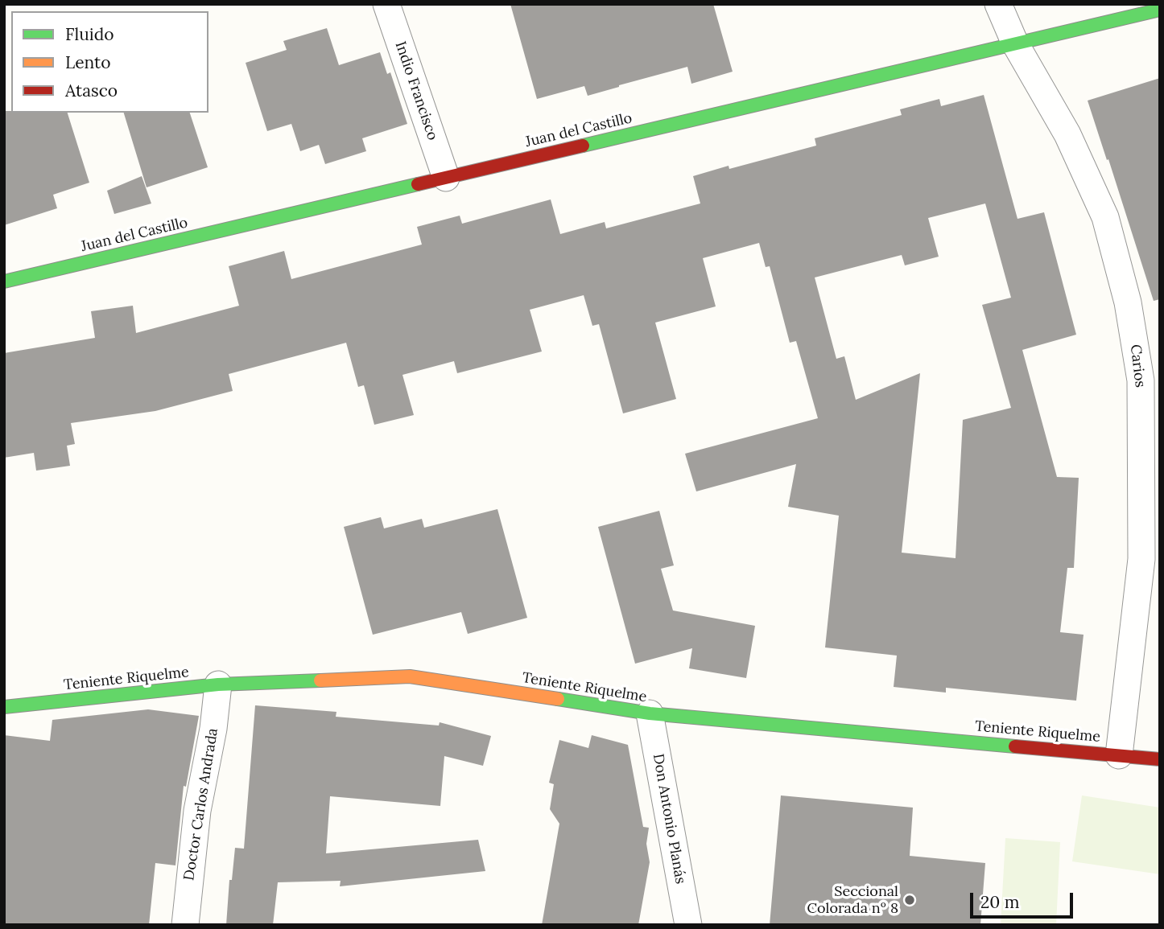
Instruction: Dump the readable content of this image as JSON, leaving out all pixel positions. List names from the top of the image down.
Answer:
{
  "streets": {
    "street": [
      "Indio Francisco",
      "Juan del Castillo",
      "Carios",
      "Teniente Riquelme",
      "Doctor Carlos Andrada",
      "Don Antonio Planás"
    ]
  },
  "crossings": [
    ["Indio Francisco", "Juan del Castillo"],
    ["Juan del Castillo", "Carios"],
    ["Carios", "Teniente Riquelme"],
    ["Teniente Riquelme", "Doctor Carlos Andrada"],
    ["Teniente Riquelme", "Don Antonio Planás"]
  ],
  "places": ["Seccional Colorada nº 8"],
  "legend": ["Fluido", "Lento", "Atasco"],
  "scale_bar": "20 m"
}
